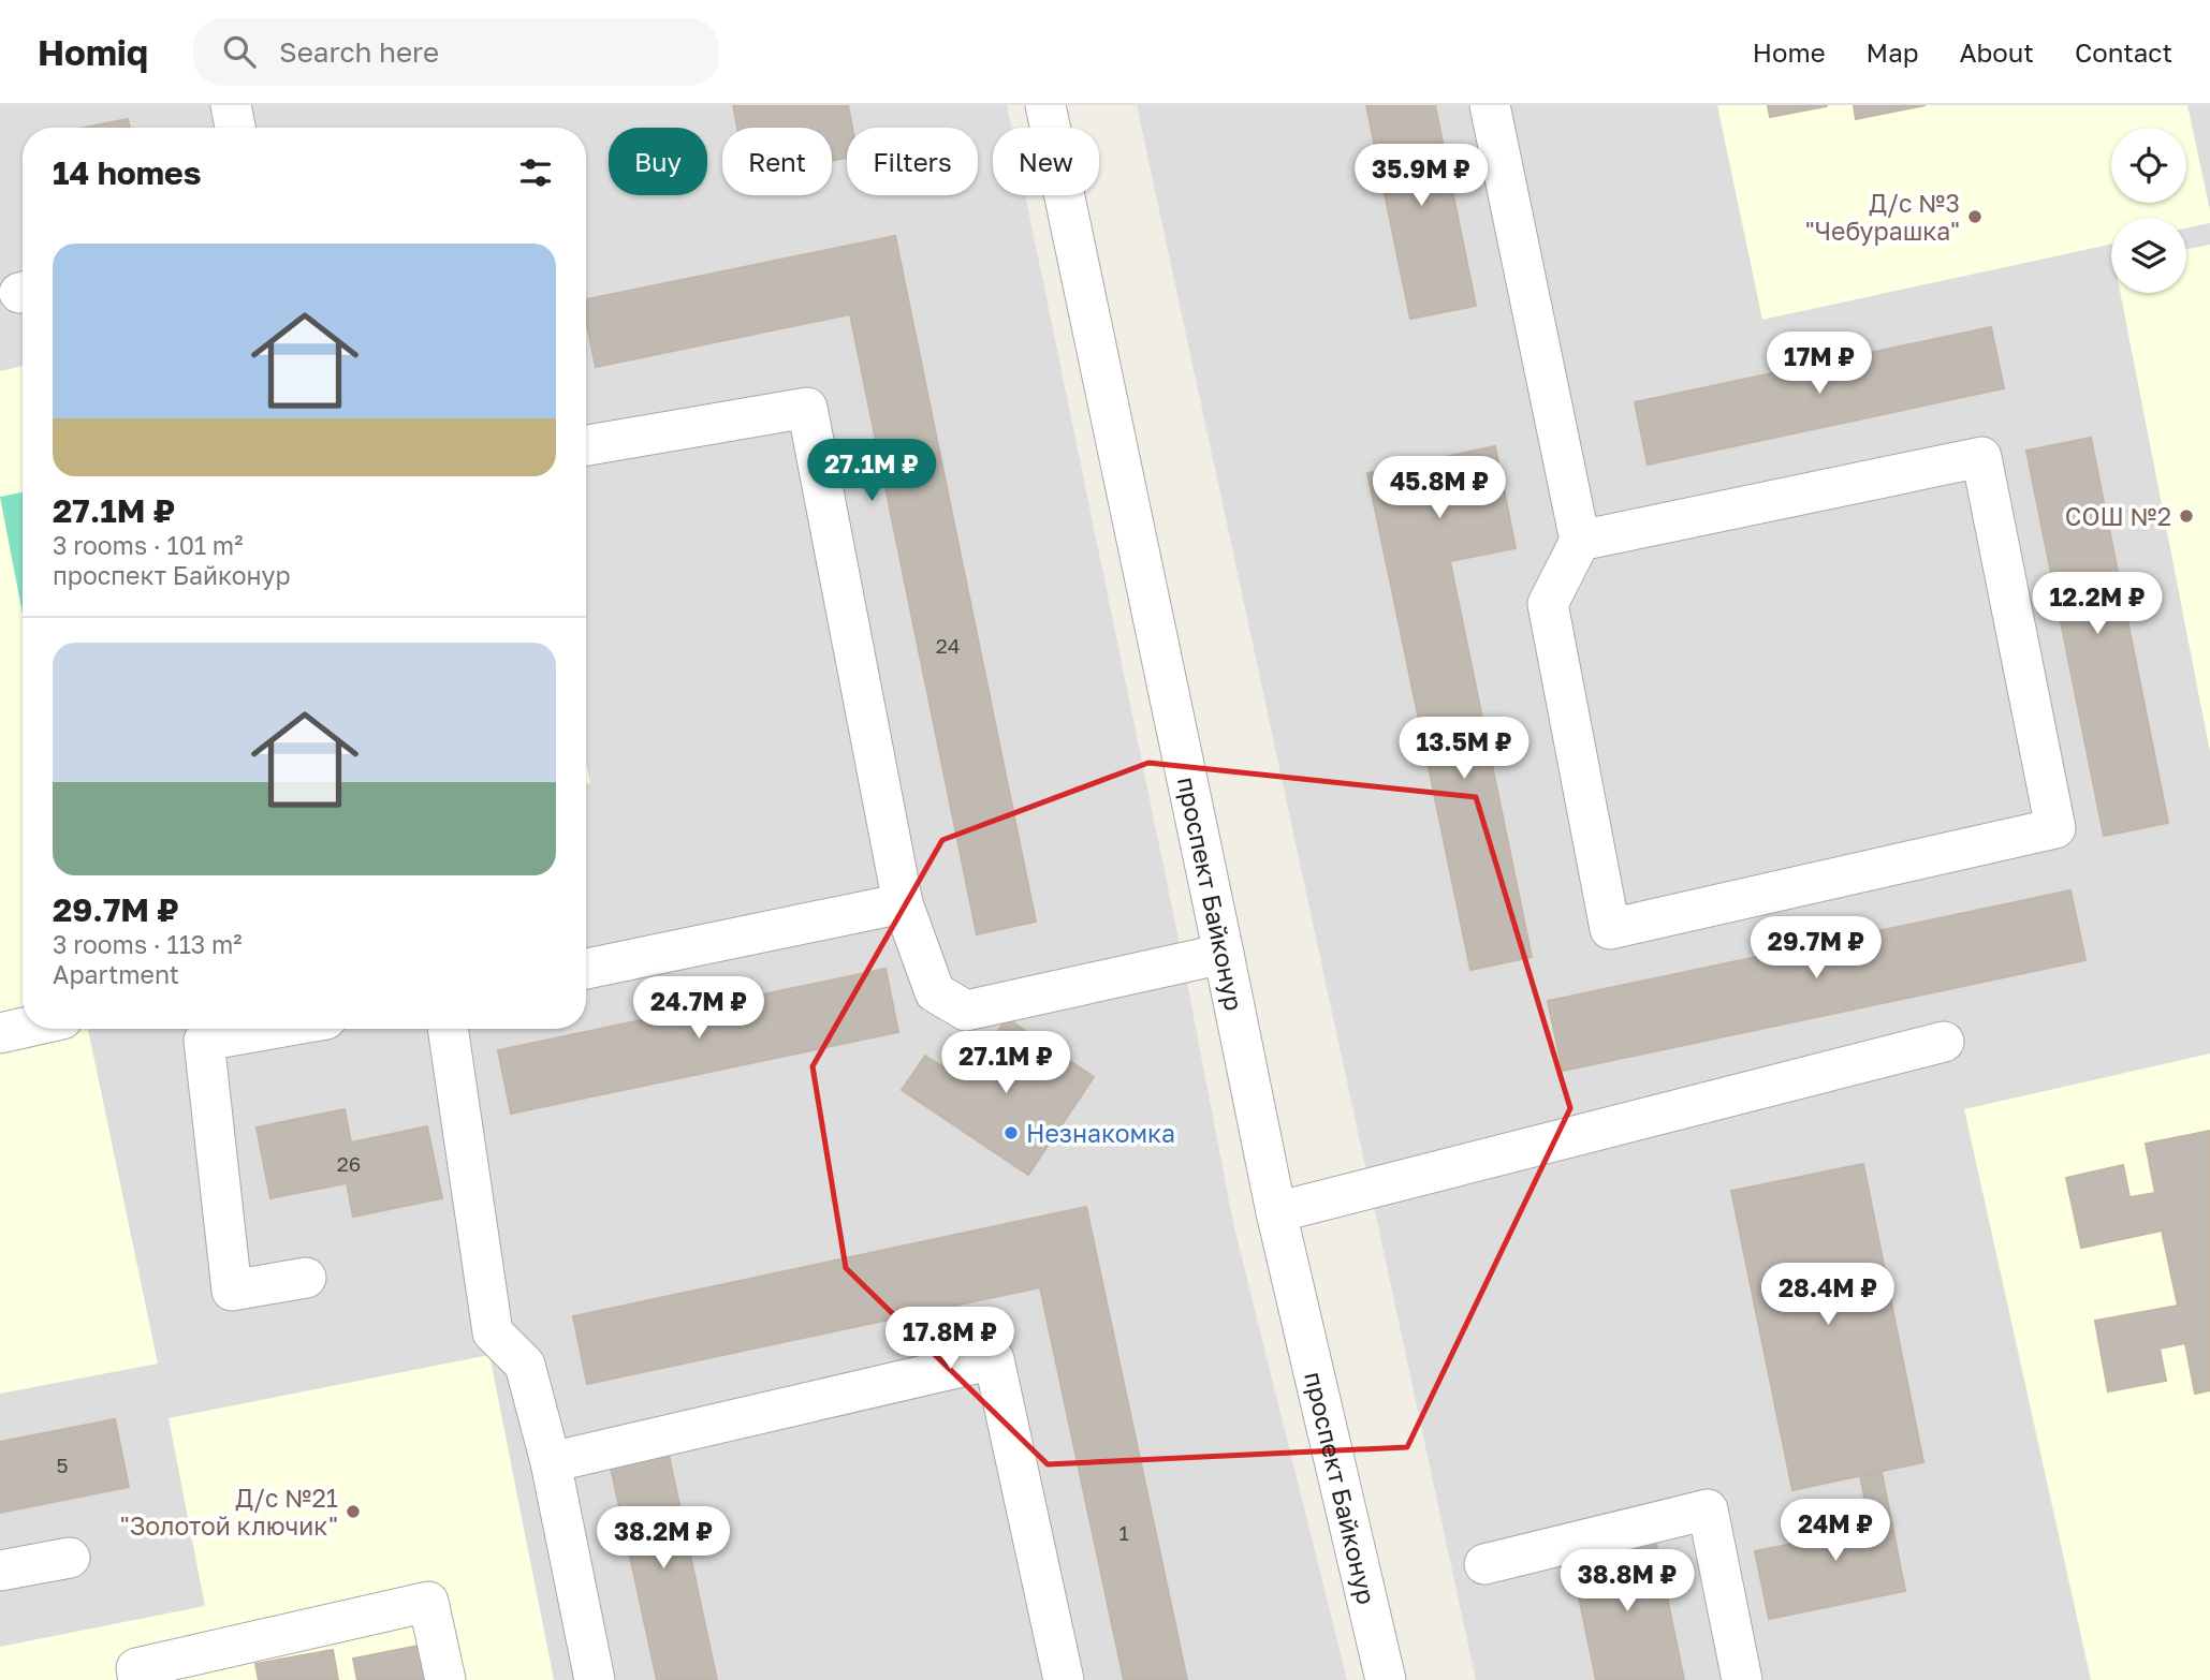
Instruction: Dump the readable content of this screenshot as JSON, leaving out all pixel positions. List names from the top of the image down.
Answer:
{
  "streets": {
    "street": ["проспект Байконур"]
  },
  "places": [
    "Д/c №3 \"Чебурашка\"",
    "СОШ №2",
    "Незнакомка",
    "Д/c №21 \"Золотой ключик\""
  ],
  "house_numbers": [
    "24",
    "26",
    "5",
    "1"
  ],
  "page": {
    "header": "Homiq",
    "search": "Search here",
    "nav": [
      "Home",
      "Map",
      "About",
      "Contact"
    ],
    "chip": [
      "Buy",
      "Rent",
      "Filters",
      "New"
    ],
    "heading": "14 homes",
    "price": [
      "35.9M ₽",
      "17M ₽",
      "27.1M ₽",
      "45.8M ₽",
      "12.2M ₽",
      "13.5M ₽",
      "29.7M ₽",
      "24.7M ₽",
      "27.1M ₽",
      "28.4M ₽",
      "17.8M ₽",
      "24M ₽",
      "38.2M ₽",
      "38.8M ₽"
    ],
    "list": [
      {
        "name": "27.1M ₽",
        "note": "3 rooms · 101 m² · проспект Байконур"
      },
      {
        "name": "29.7M ₽",
        "note": "3 rooms · 113 m² · Apartment"
      }
    ]
  }
}
